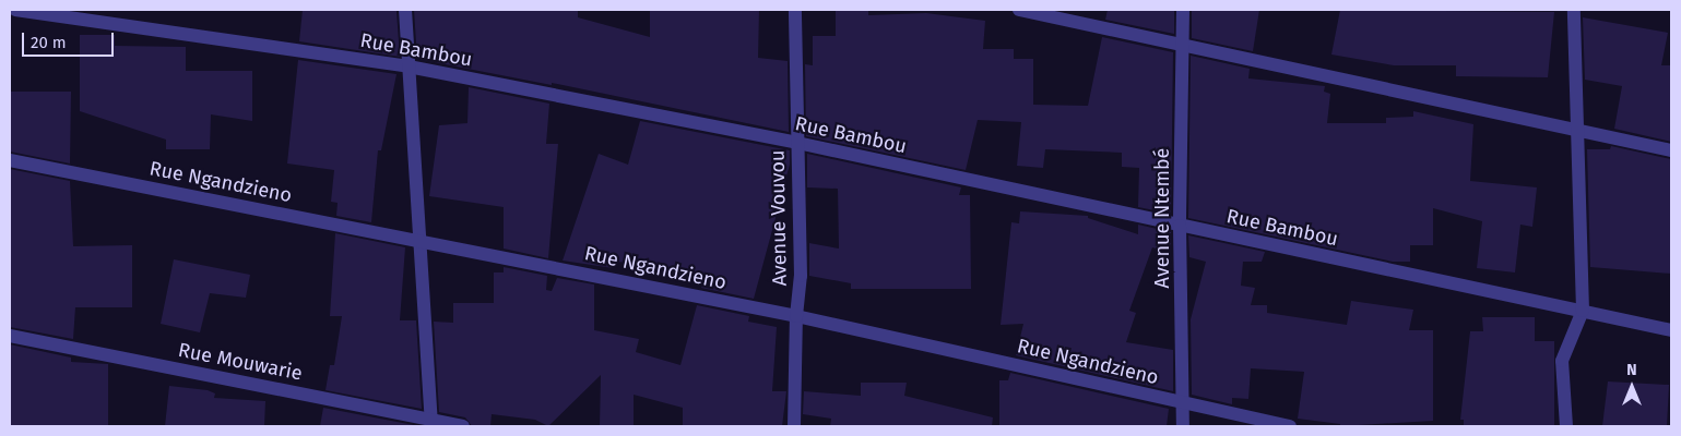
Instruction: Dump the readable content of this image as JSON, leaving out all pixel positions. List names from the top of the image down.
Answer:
{
  "streets": {
    "street": [
      "Rue Bambou",
      "Rue Ngandzieno",
      "Avenue Vouvou",
      "Avenue Ntembé",
      "Rue Mouwarie"
    ]
  },
  "crossings": [
    ["Rue Bambou", "Avenue Vouvou"],
    ["Rue Bambou", "Avenue Ntembé"],
    ["Rue Ngandzieno", "Avenue Vouvou"],
    ["Rue Ngandzieno", "Avenue Ntembé"]
  ],
  "scale_bar": "20 m",
  "north": "top"
}
